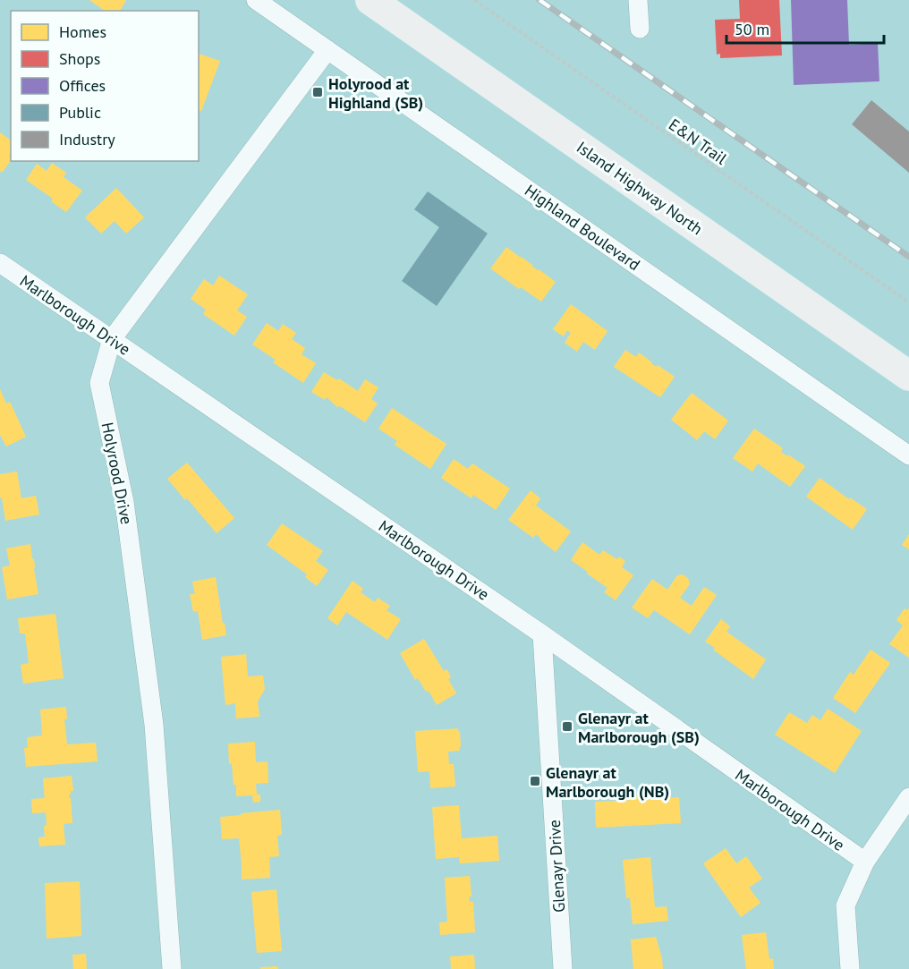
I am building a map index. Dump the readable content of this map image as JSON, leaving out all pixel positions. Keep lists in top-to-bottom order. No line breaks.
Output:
{"streets":{"main road":["Island Highway North"],"street":["Highland Boulevard","Marlborough Drive","Holyrood Drive","Glenayr Drive"],"path":["E&N Trail"]},"crossings":[["Highland Boulevard","Holyrood Drive"],["Marlborough Drive","Holyrood Drive"],["Marlborough Drive","Glenayr Drive"]],"places":{"transit":["Holyrood at Highland (SB)","Glenayr at Marlborough (SB)","Glenayr at Marlborough (NB)"]},"legend":["Homes","Shops","Offices","Public","Industry"],"scale_bar":"50 m"}
